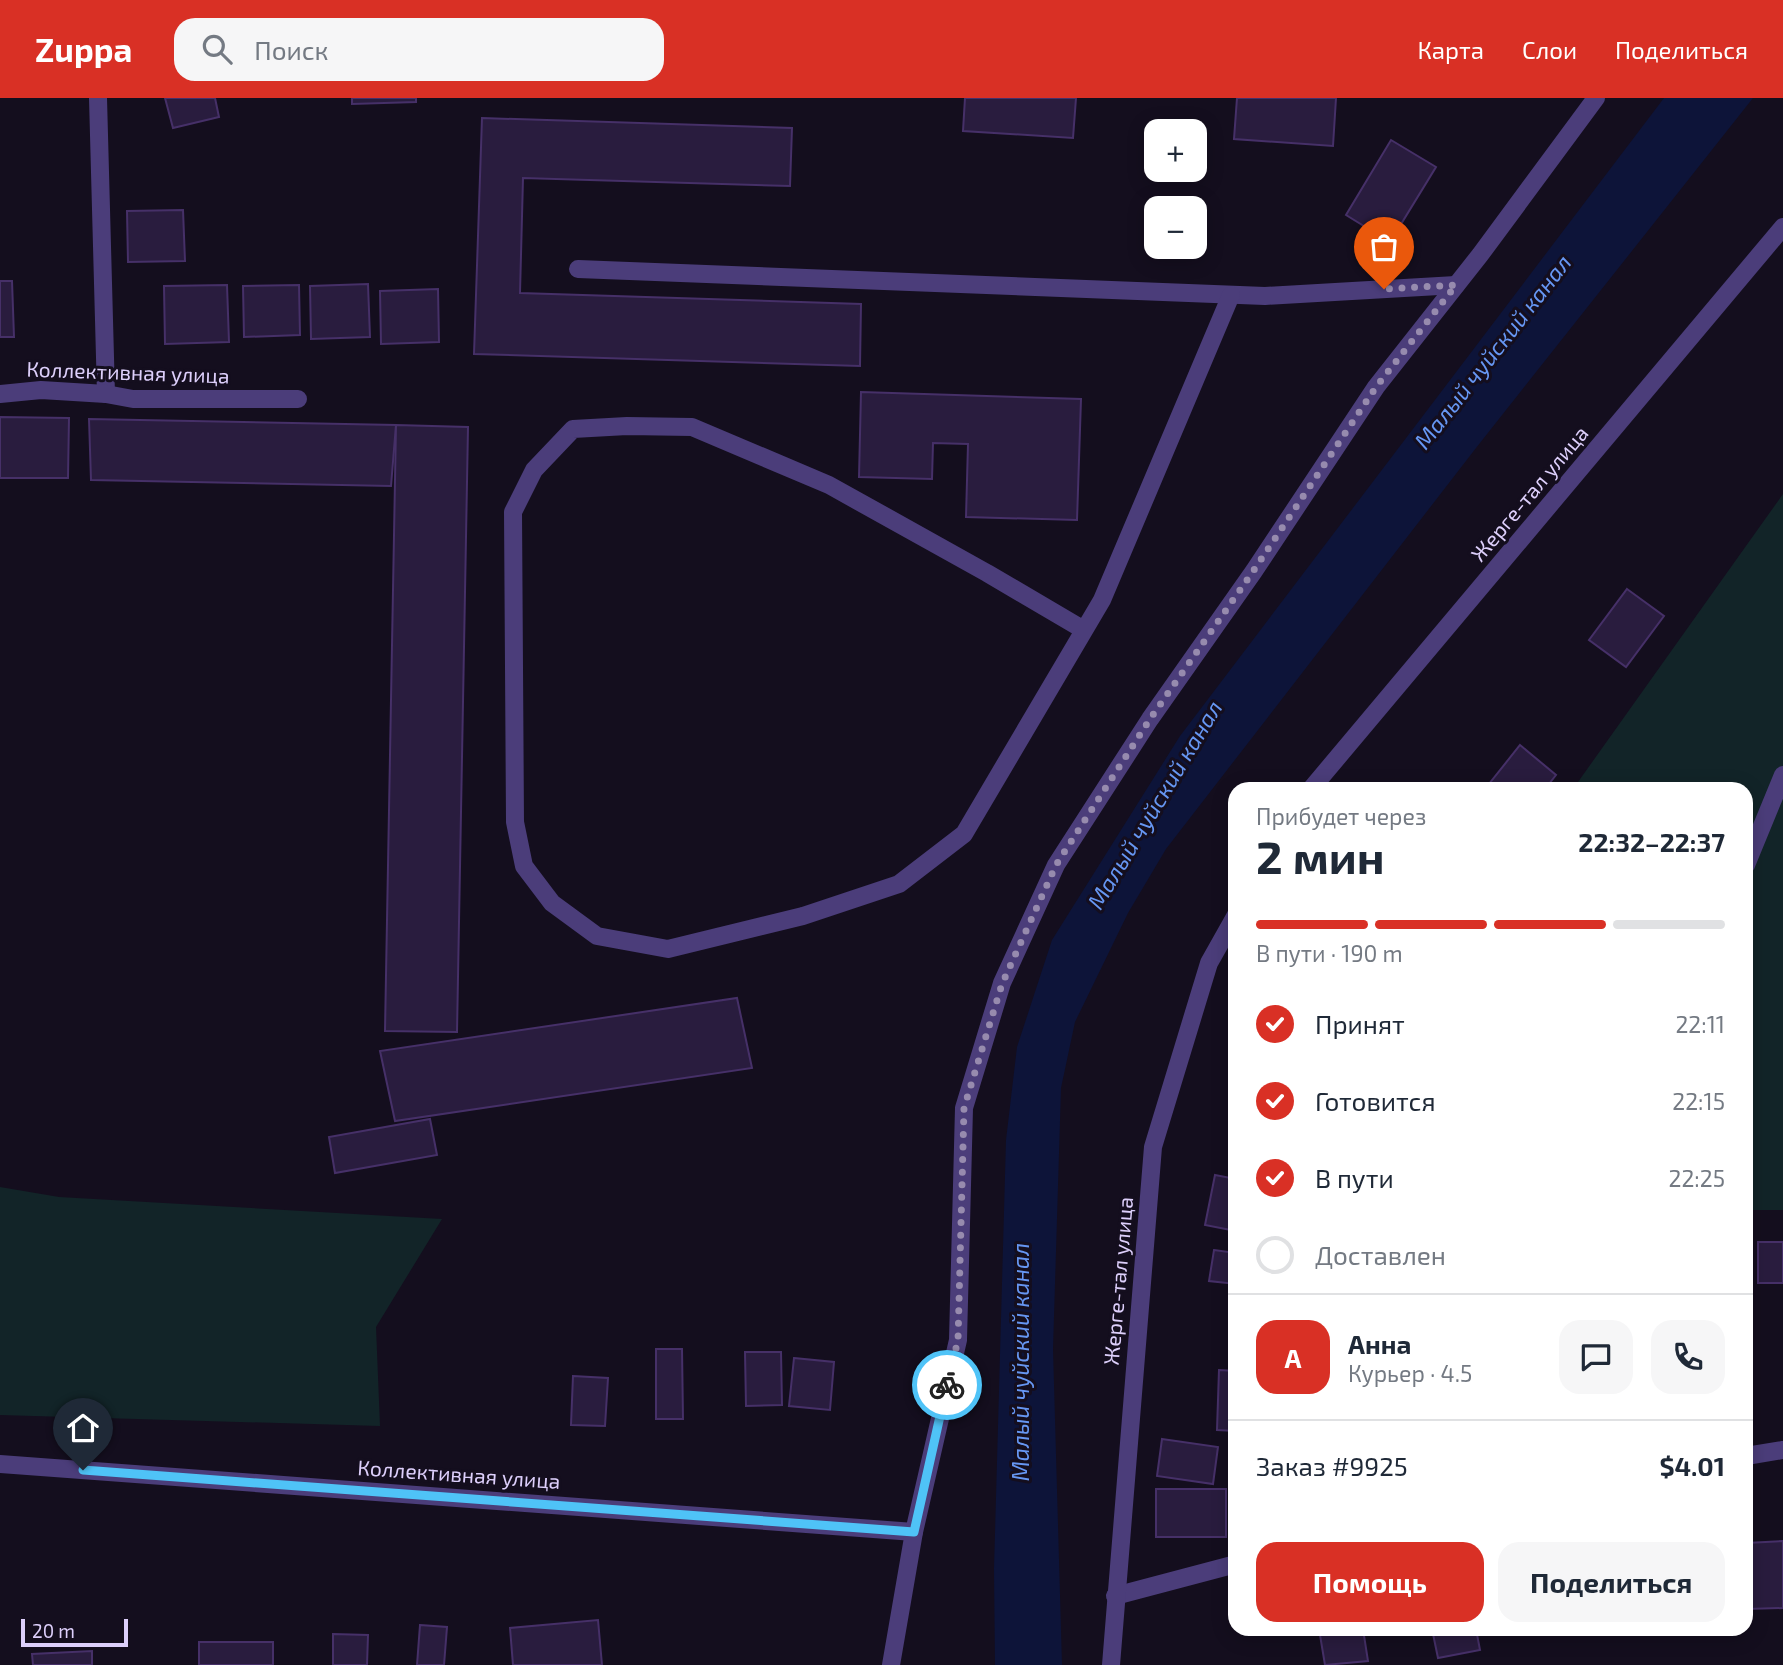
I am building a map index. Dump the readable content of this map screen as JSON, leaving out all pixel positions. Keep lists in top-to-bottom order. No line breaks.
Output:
{"streets":{"street":["Коллективная улица","Жерге-тал улица"]},"water":["Малый чуйский канал"],"scale_bar":"20 m","page":{"header":"Zuppa","search":"Поиск","nav":["Карта","Слои","Поделиться"],"map_buttons":["+","−"],"heading":["2 мин","Прибудет через","22:32–22:37"],"panel":["Анна","Курьер · 4.5","Заказ #9925","$4.01"],"bar":"В пути · 190 m","list":[["Принят","22:11"],["Готовится","22:15"],["В пути","22:25"],"Доставлен"],"round":"А","buttons":["Помощь","Поделиться"],"scale":"20 m"}}
